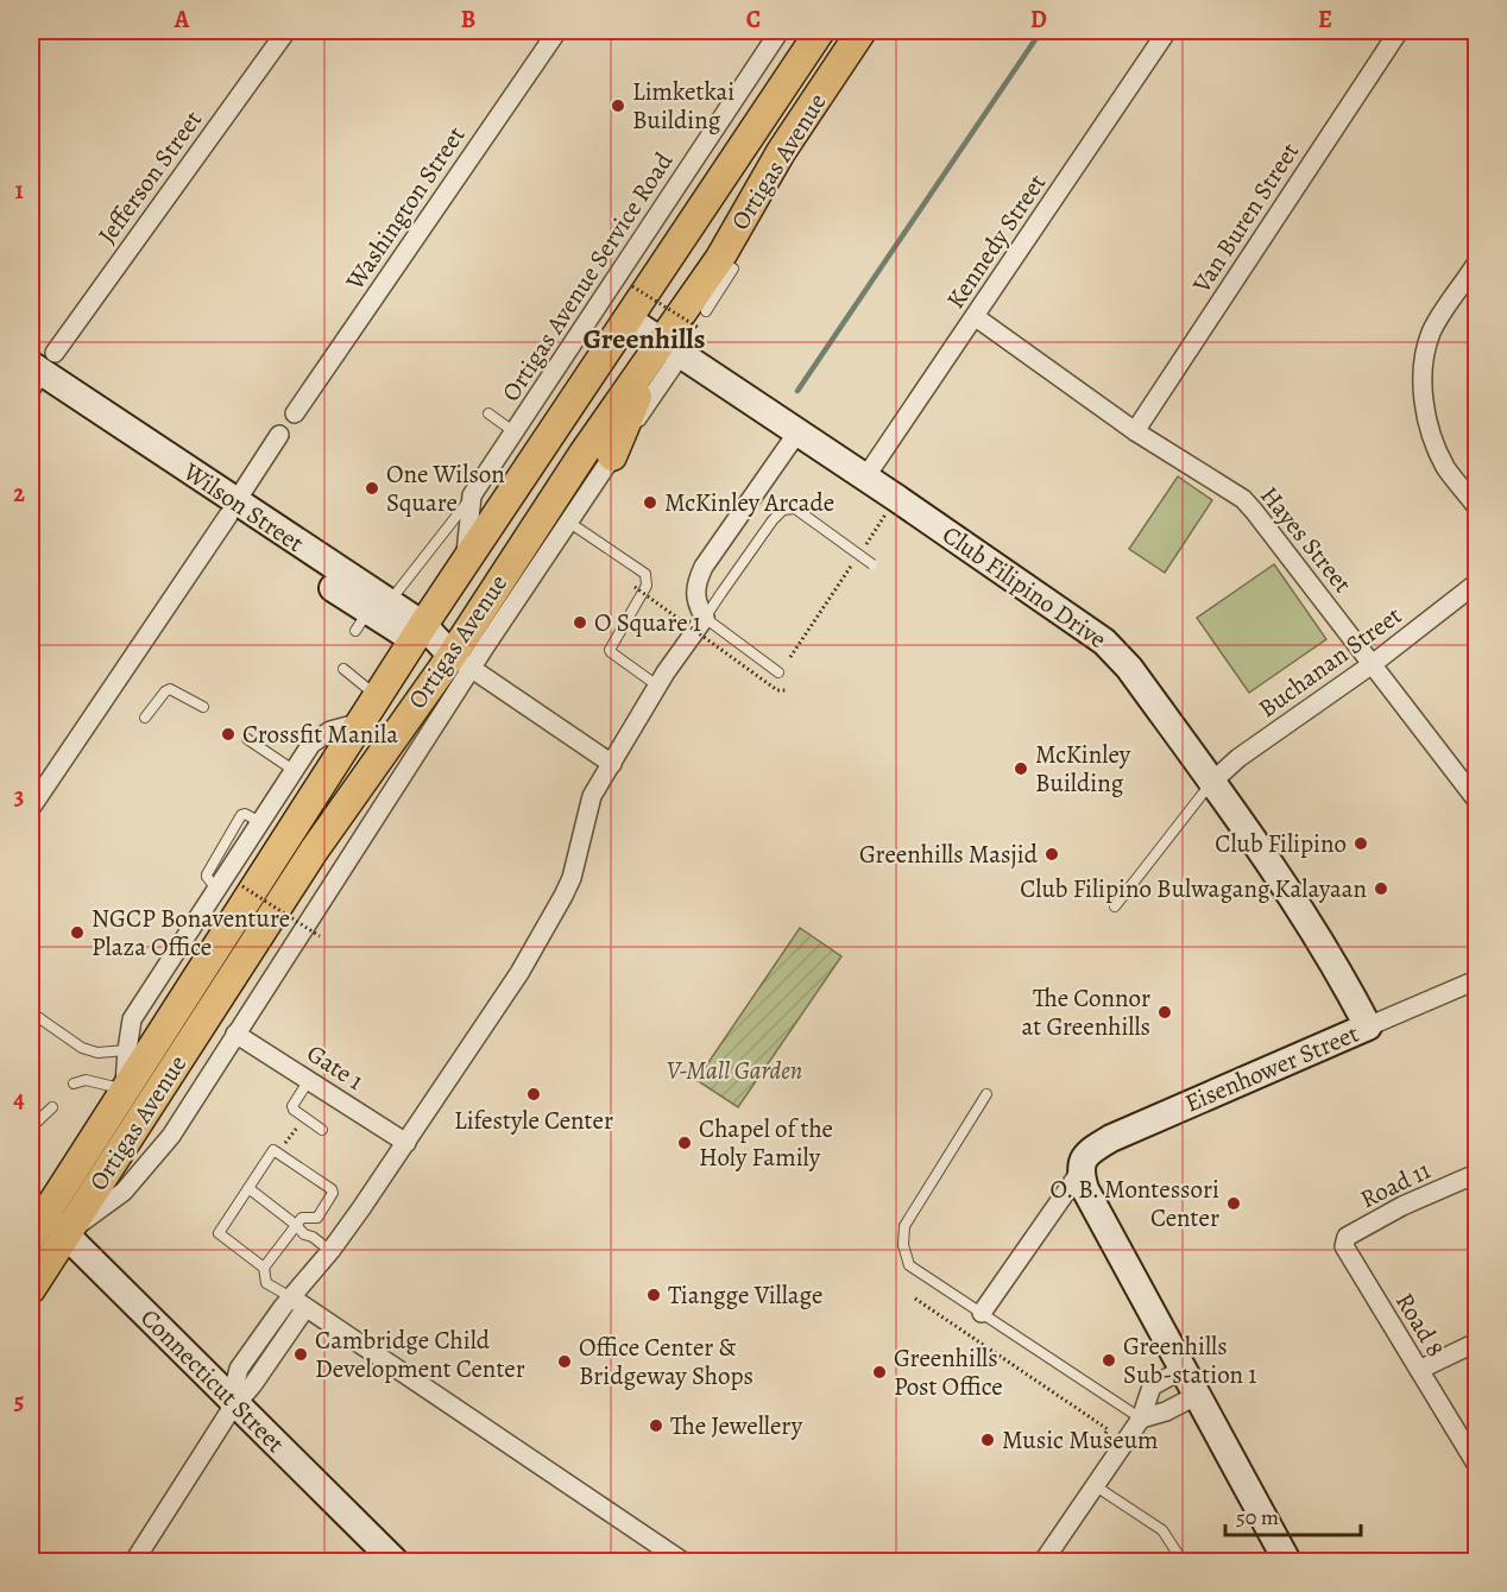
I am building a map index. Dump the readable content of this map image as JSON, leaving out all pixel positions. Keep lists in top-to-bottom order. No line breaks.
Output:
{"streets":{"main road":["Ortigas Avenue"],"street":["Jefferson Street","Washington Street","Van Buren Street","Kennedy Street","Ortigas Avenue Service Road","Wilson Street","Hayes Street","Club Filipino Drive","Buchanan Street","Gate 1","Eisenhower Street","Road 11","Road 8","Connecticut Street"]},"crossings":[["Ortigas Avenue","Ortigas Avenue Service Road"],["Ortigas Avenue","Wilson Street"],["Ortigas Avenue","Club Filipino Drive"],["Ortigas Avenue","Connecticut Street"],["Van Buren Street","Hayes Street"],["Kennedy Street","Hayes Street"],["Kennedy Street","Club Filipino Drive"],["Hayes Street","Buchanan Street"],["Club Filipino Drive","Buchanan Street"],["Club Filipino Drive","Eisenhower Street"],["Road 11","Road 8"]],"districts":["Greenhills"],"parks":["V-Mall Garden"],"places":["Limketkai Building","One Wilson Square","McKinley Arcade","O Square 1","Crossfit Manila","McKinley Building","Club Filipino","Greenhills Masjid","Club Filipino Bulwagang Kalayaan","NGCP Bonaventure Plaza Office","The Connor at Greenhills","Lifestyle Center","Chapel of the Holy Family","O. B. Montessori Center","Tiangge Village","Cambridge Child Development Center","Greenhills Sub-station 1","Office Center & Bridgeway Shops","Greenhills Post Office","The Jewellery","Music Museum"],"scale_bar":"50 m","grid":{"columns":["A","B","C","D","E"],"rows":["1","2","3","4","5"]}}
